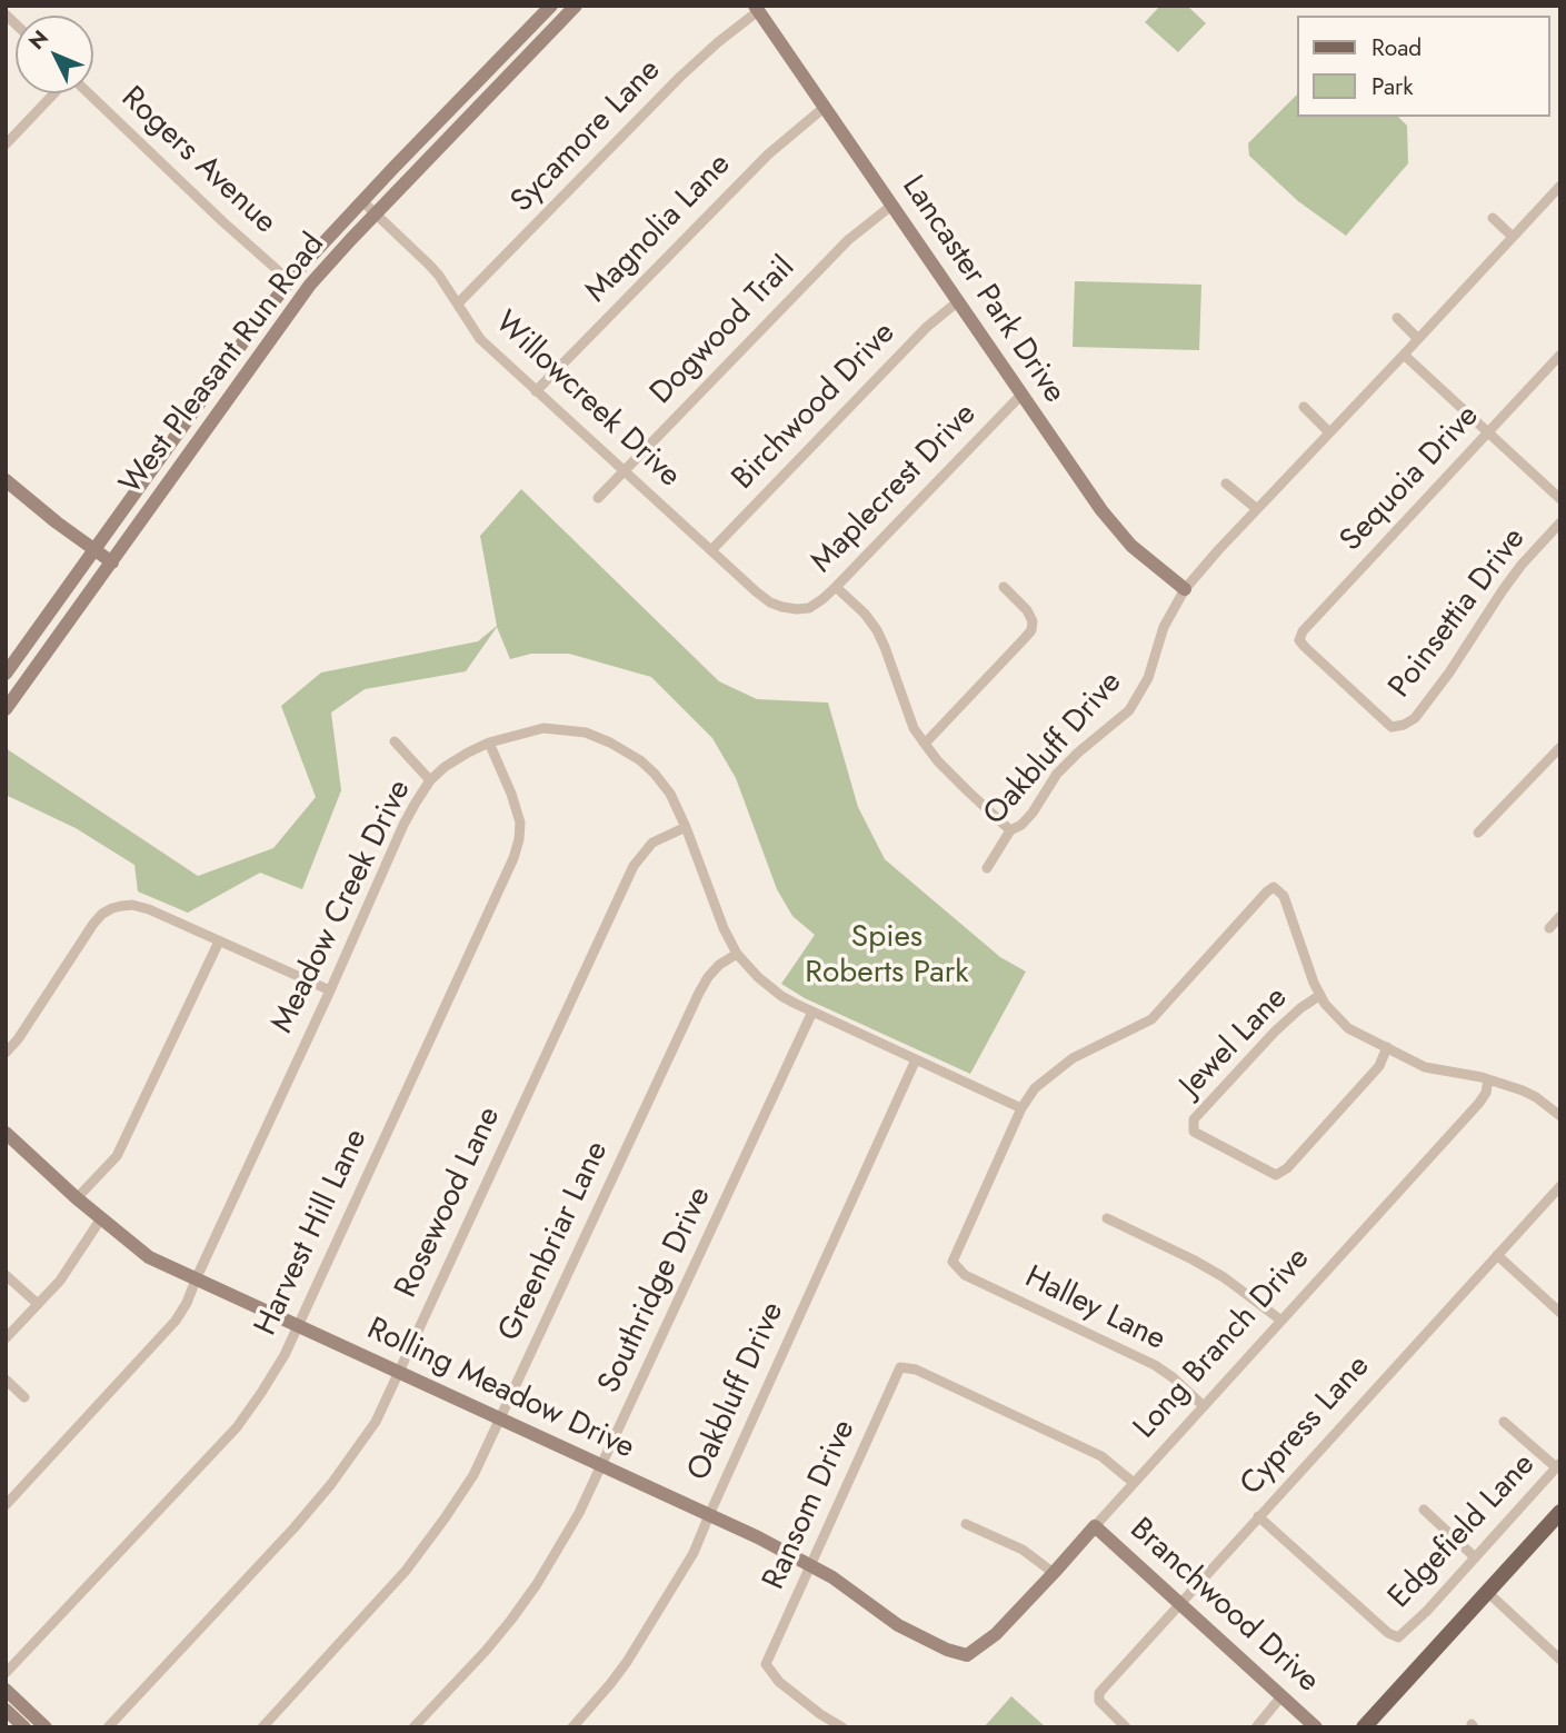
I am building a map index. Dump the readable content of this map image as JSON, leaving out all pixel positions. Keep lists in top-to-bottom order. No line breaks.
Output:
{"streets":{"street":["Sycamore Lane","Rogers Avenue","Magnolia Lane","Lancaster Park Drive","Dogwood Trail","West Pleasant Run Road","Willowcreek Drive","Birchwood Drive","Sequoia Drive","Maplecrest Drive","Poinsettia Drive","Oakbluff Drive","Meadow Creek Drive","Jewel Lane","Rosewood Lane","Harvest Hill Lane","Greenbriar Lane","Southridge Drive","Halley Lane","Long Branch Drive","Rolling Meadow Drive","Cypress Lane","Ransom Drive","Edgefield Lane","Branchwood Drive"]},"crossings":[["Sycamore Lane","Lancaster Park Drive"],["Sycamore Lane","Willowcreek Drive"],["Rogers Avenue","West Pleasant Run Road"],["Magnolia Lane","Lancaster Park Drive"],["Magnolia Lane","Willowcreek Drive"],["Lancaster Park Drive","Dogwood Trail"],["Lancaster Park Drive","Birchwood Drive"],["Lancaster Park Drive","Maplecrest Drive"],["Lancaster Park Drive","Oakbluff Drive"],["Dogwood Trail","Willowcreek Drive"],["West Pleasant Run Road","Willowcreek Drive"],["Willowcreek Drive","Birchwood Drive"],["Willowcreek Drive","Maplecrest Drive"],["Sequoia Drive","Poinsettia Drive"],["Oakbluff Drive","Meadow Creek Drive"],["Oakbluff Drive","Rolling Meadow Drive"],["Meadow Creek Drive","Rosewood Lane"],["Meadow Creek Drive","Harvest Hill Lane"],["Meadow Creek Drive","Greenbriar Lane"],["Meadow Creek Drive","Southridge Drive"],["Meadow Creek Drive","Halley Lane"],["Meadow Creek Drive","Rolling Meadow Drive"],["Rosewood Lane","Rolling Meadow Drive"],["Harvest Hill Lane","Rolling Meadow Drive"],["Greenbriar Lane","Rolling Meadow Drive"],["Southridge Drive","Rolling Meadow Drive"],["Halley Lane","Long Branch Drive"],["Long Branch Drive","Rolling Meadow Drive"],["Long Branch Drive","Ransom Drive"],["Long Branch Drive","Branchwood Drive"],["Rolling Meadow Drive","Ransom Drive"],["Cypress Lane","Edgefield Lane"],["Cypress Lane","Branchwood Drive"]],"parks":["Spies Roberts Park"],"legend":["Road","Park"],"north":"top left"}
